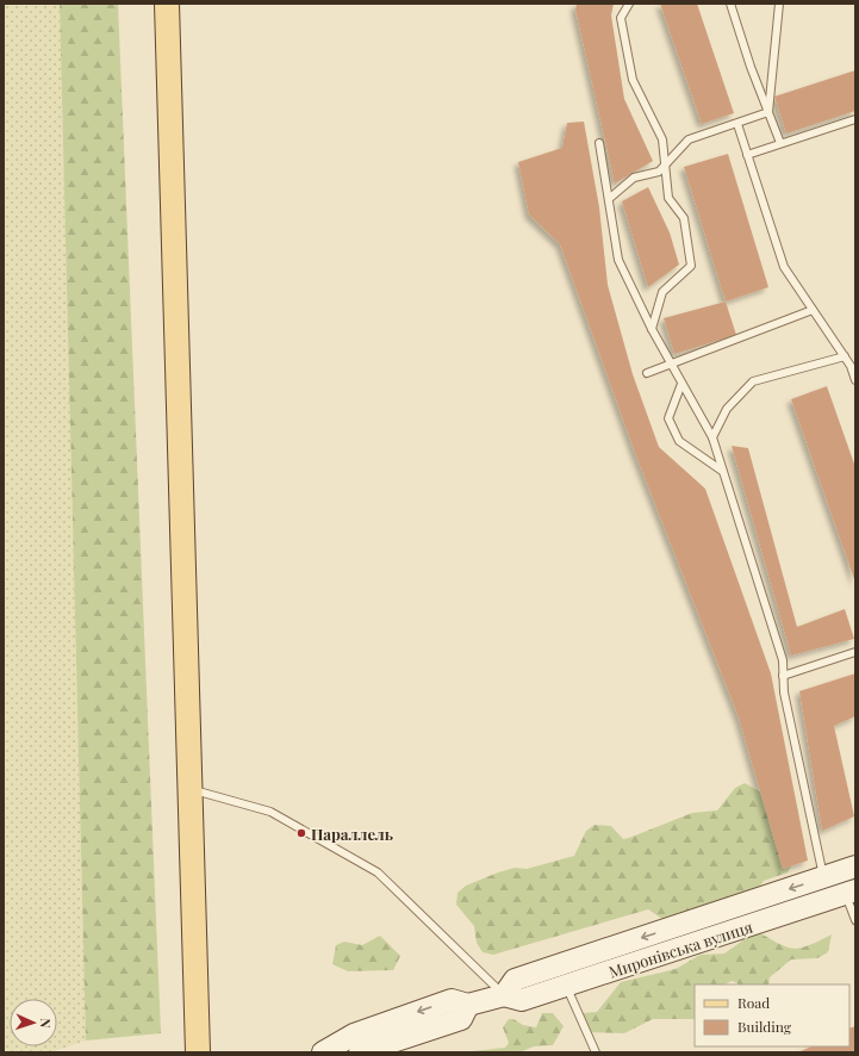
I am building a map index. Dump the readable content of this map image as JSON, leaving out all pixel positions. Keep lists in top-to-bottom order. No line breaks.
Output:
{"streets":{"street":["Миронівська вулиця"]},"places":["Параллель"],"legend":["Road","Building"],"north":"right"}
